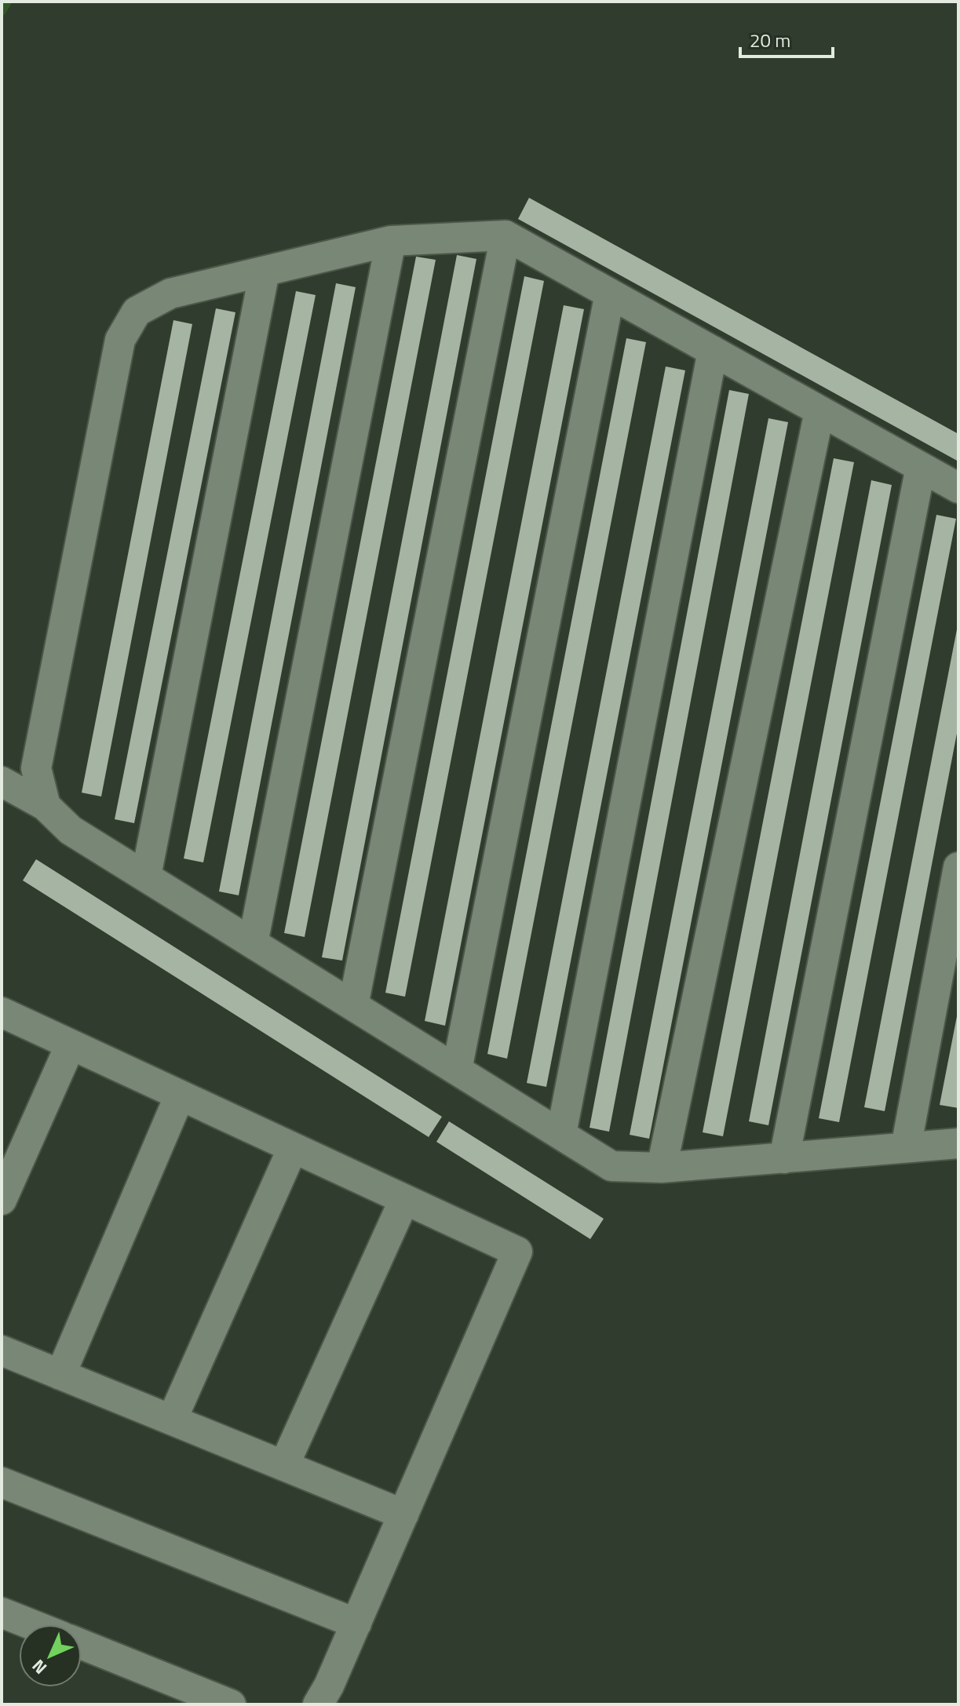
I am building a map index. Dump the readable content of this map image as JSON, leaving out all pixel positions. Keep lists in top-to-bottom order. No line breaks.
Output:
{"scale_bar":"20 m","north":"bottom left"}
